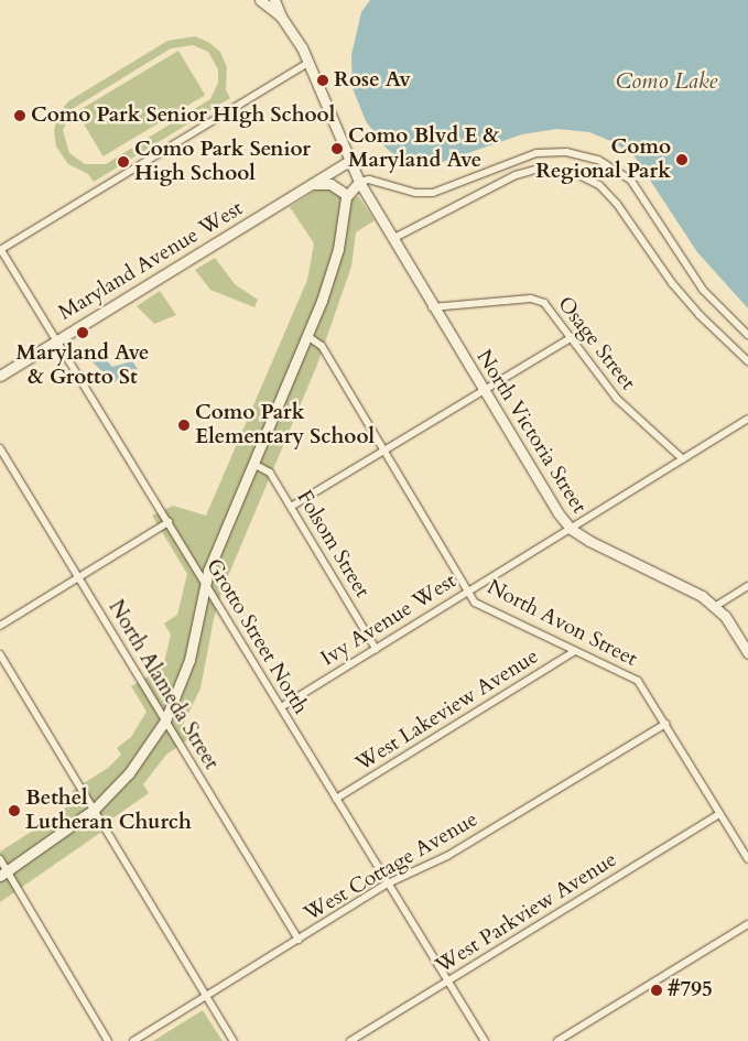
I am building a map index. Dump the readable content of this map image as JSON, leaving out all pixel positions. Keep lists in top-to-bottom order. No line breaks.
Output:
{"streets":{"street":["Maryland Avenue West","Osage Street","North Victoria Street","Folsom Street","Ivy Avenue West","North Avon Street","Grotto Street North","North Alameda Street","West Lakeview Avenue","West Cottage Avenue","West Parkview Avenue"]},"crossings":[["Maryland Avenue West","North Victoria Street"],["Maryland Avenue West","Grotto Street North"],["Osage Street","North Victoria Street"],["Osage Street","Ivy Avenue West"],["North Victoria Street","Ivy Avenue West"],["Folsom Street","Ivy Avenue West"],["Ivy Avenue West","North Avon Street"],["Ivy Avenue West","Grotto Street North"],["North Avon Street","West Lakeview Avenue"],["North Avon Street","West Cottage Avenue"],["North Avon Street","West Parkview Avenue"],["Grotto Street North","West Lakeview Avenue"],["Grotto Street North","West Cottage Avenue"],["Grotto Street North","West Parkview Avenue"],["North Alameda Street","West Cottage Avenue"]],"water":["Como Lake"],"places":["Rose Av","Como Park Senior HIgh School","Como Blvd E & Maryland Ave","Como Regional Park","Como Park Senior High School","Maryland Ave & Grotto St","Como Park Elementary School","Bethel Lutheran Church","#795"]}
